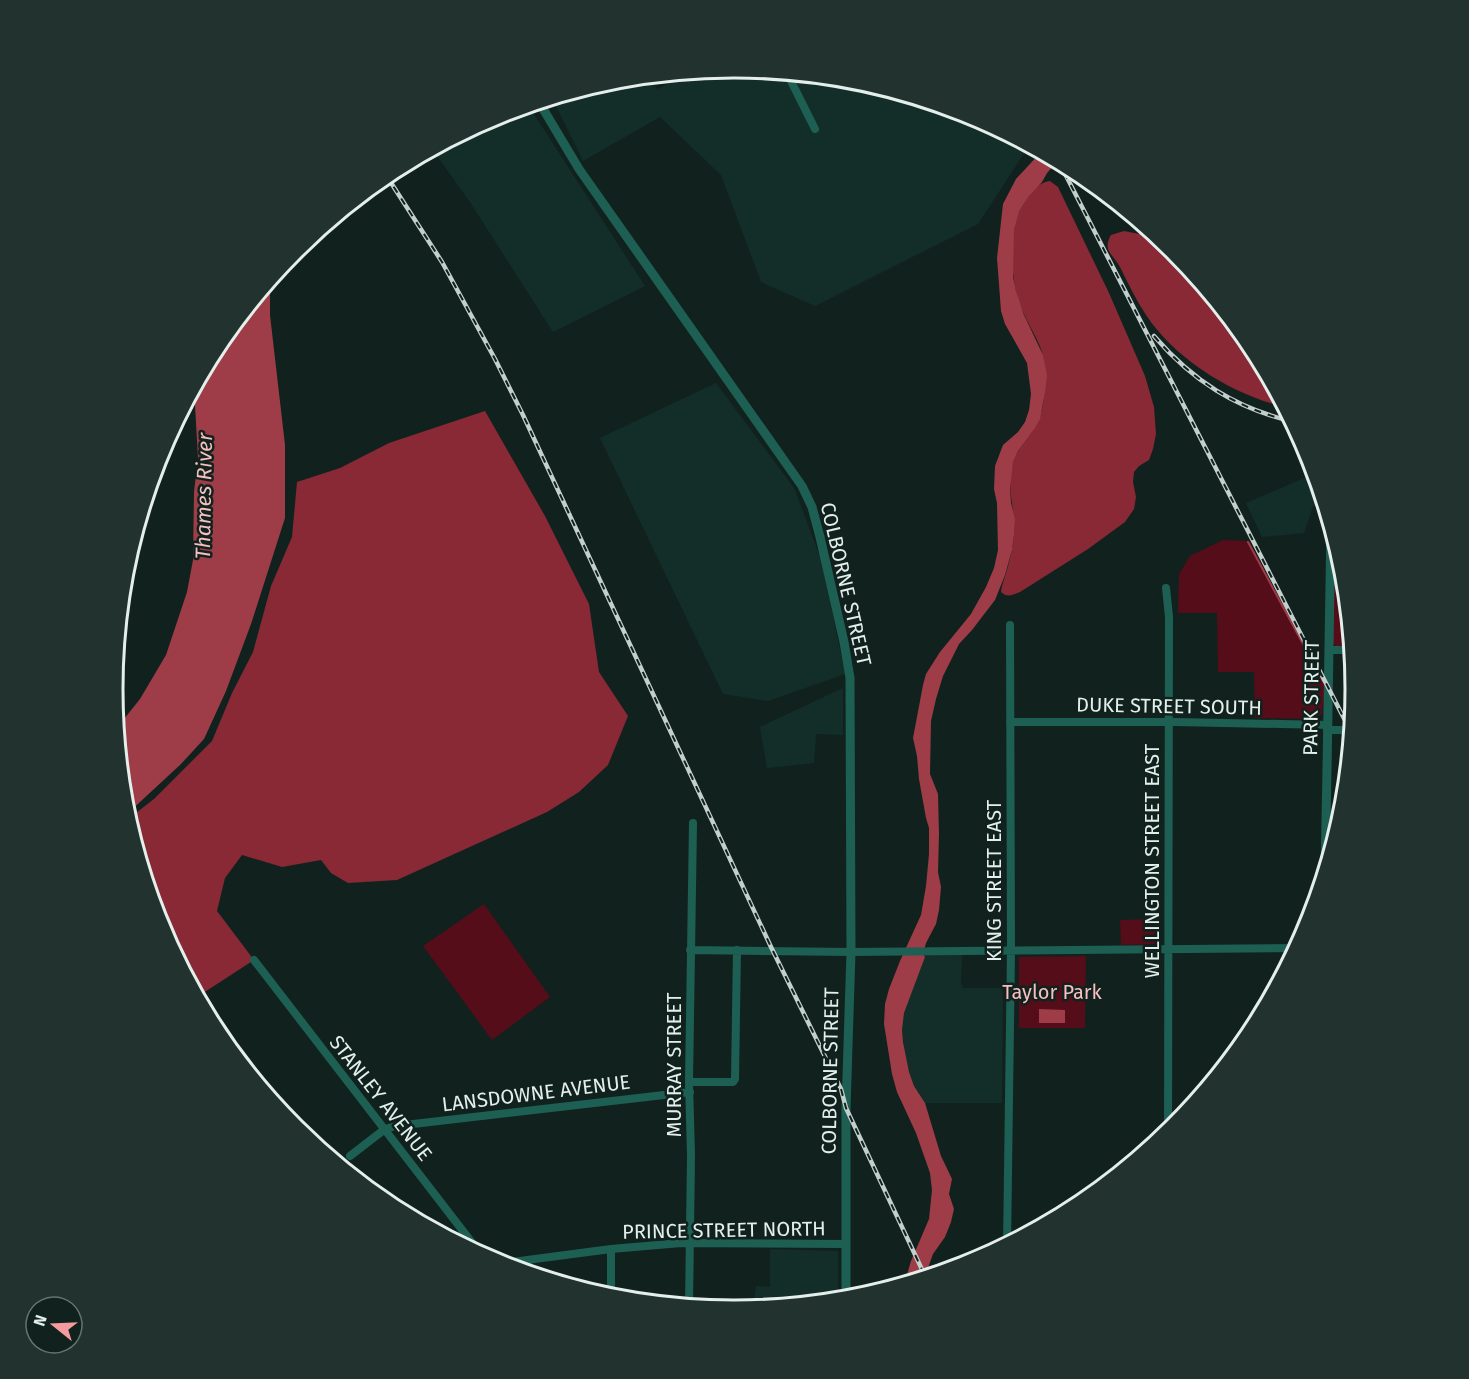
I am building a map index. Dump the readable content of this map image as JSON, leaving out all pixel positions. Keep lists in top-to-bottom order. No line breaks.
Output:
{"streets":{"street":["COLBORNE STREET","PARK STREET","DUKE STREET SOUTH","WELLINGTON STREET EAST","KING STREET EAST","MURRAY STREET","LANSDOWNE AVENUE","STANLEY AVENUE","PRINCE STREET NORTH"]},"crossings":[["COLBORNE STREET","PRINCE STREET NORTH"],["PARK STREET","DUKE STREET SOUTH"],["DUKE STREET SOUTH","WELLINGTON STREET EAST"],["DUKE STREET SOUTH","KING STREET EAST"],["MURRAY STREET","LANSDOWNE AVENUE"],["MURRAY STREET","PRINCE STREET NORTH"],["LANSDOWNE AVENUE","STANLEY AVENUE"]],"water":["Thames River"],"parks":["Taylor Park"],"north":"left"}
